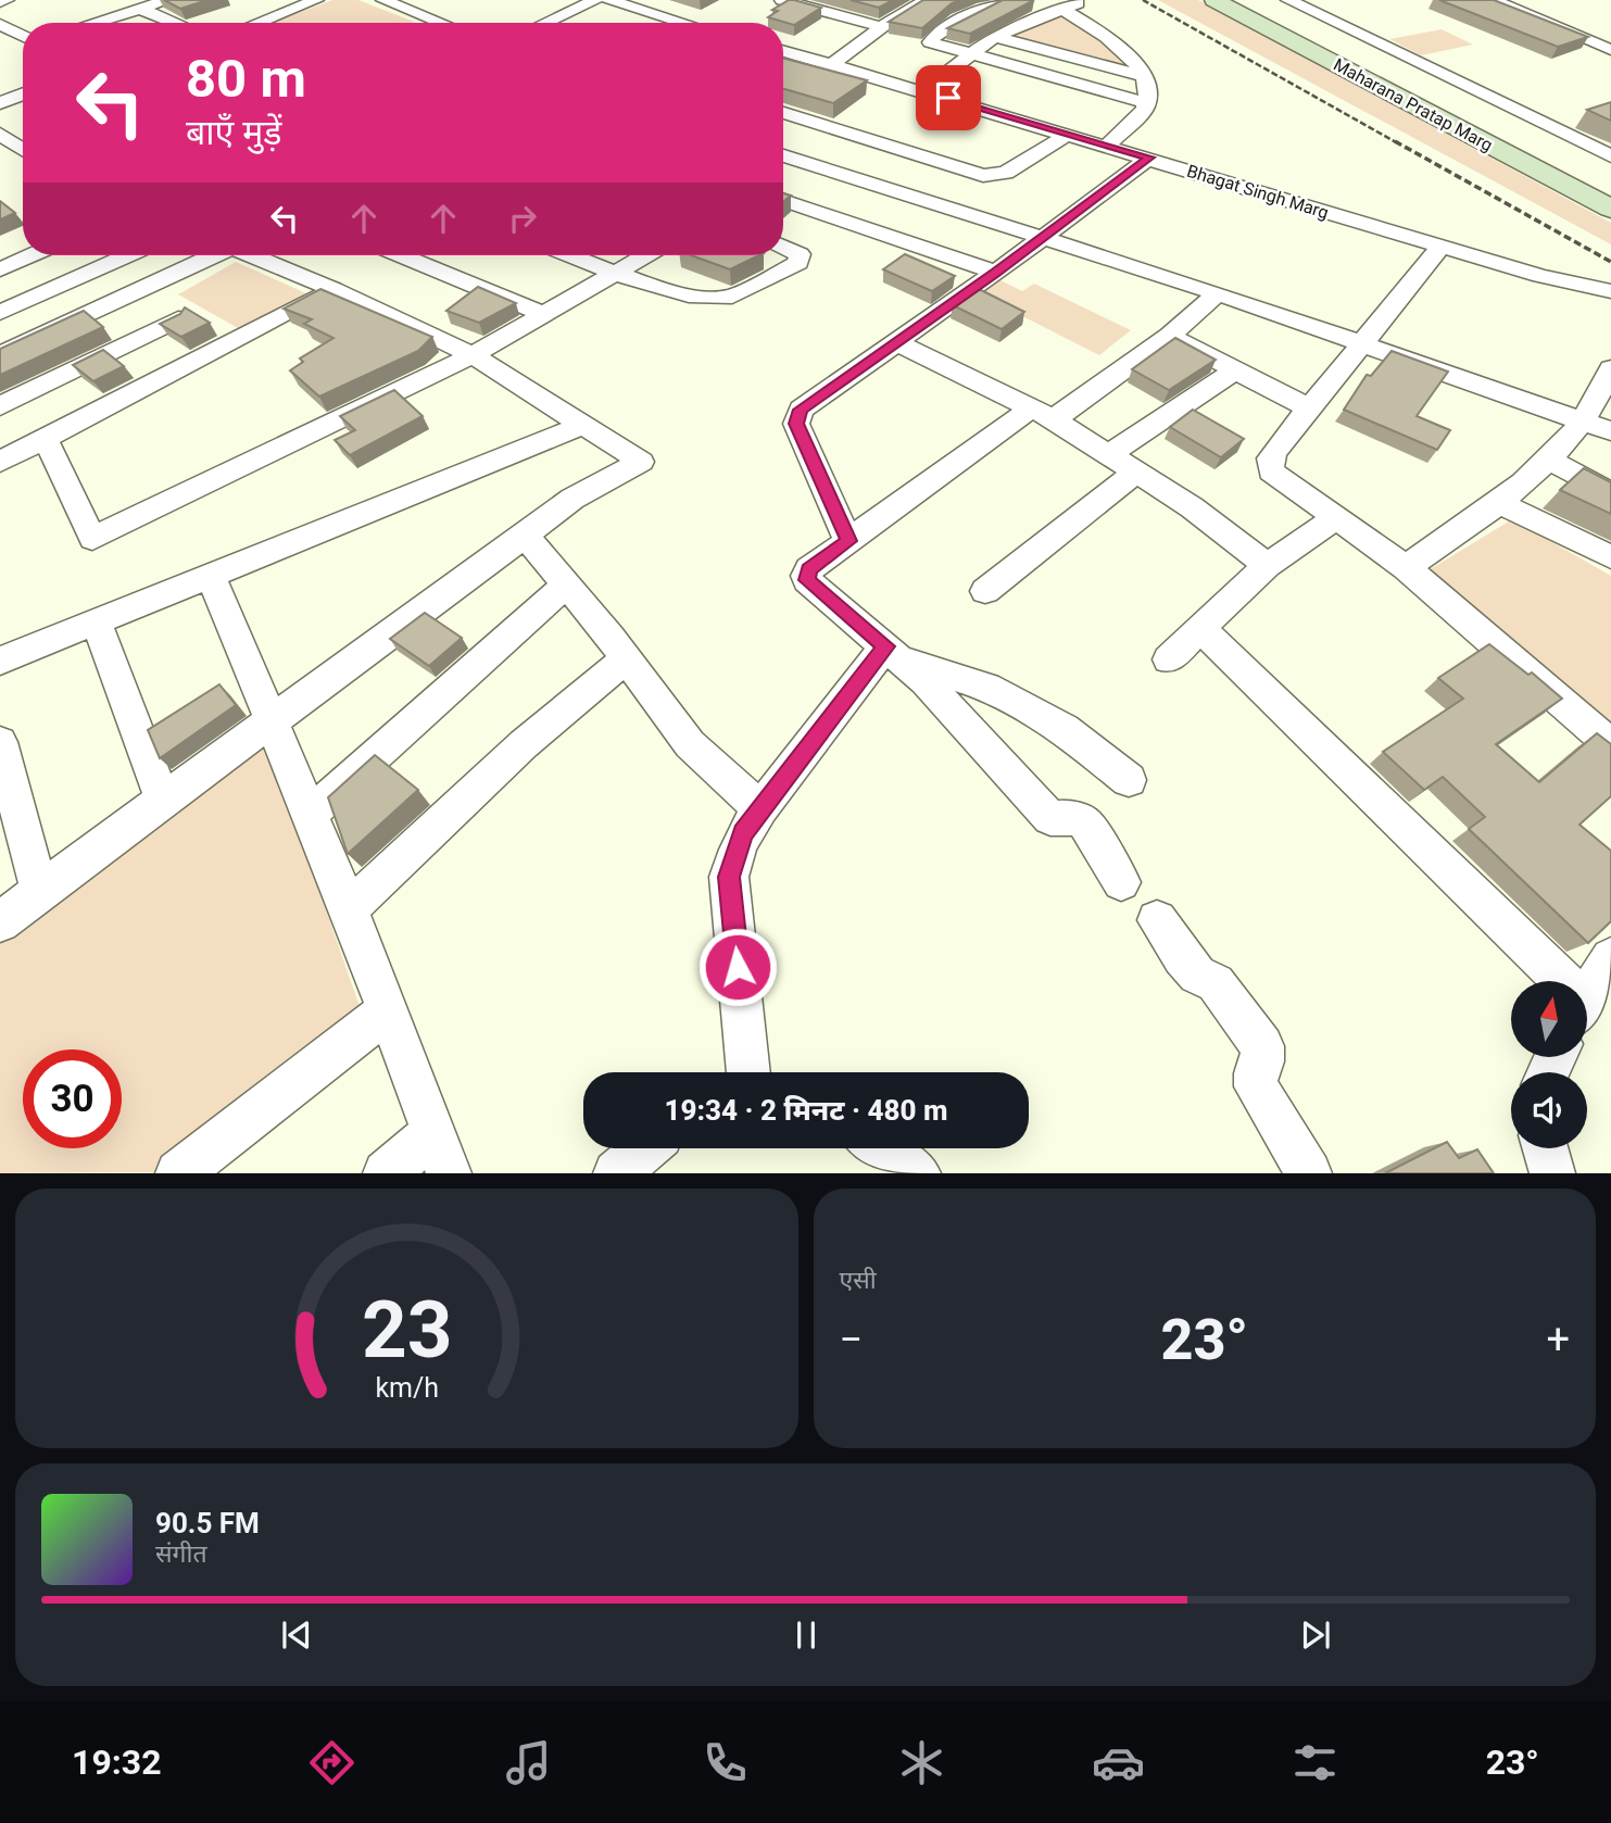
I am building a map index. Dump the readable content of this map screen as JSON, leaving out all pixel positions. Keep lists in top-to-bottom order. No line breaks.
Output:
{"streets":{"main road":["Maharana Pratap Marg"],"street":["Bhagat Singh Marg"]},"north":"top","page":{"turn":["80 m","बाएँ मुड़ें"],"limit":"30","trip":"19:34 · 2 मिनट · 480 m","tile":"एसी","heat":["−","23°","+"],"song":["90.5 FM","संगीत"],"tabs":["19:32","23°"],"gauge":["23","km/h"]}}
